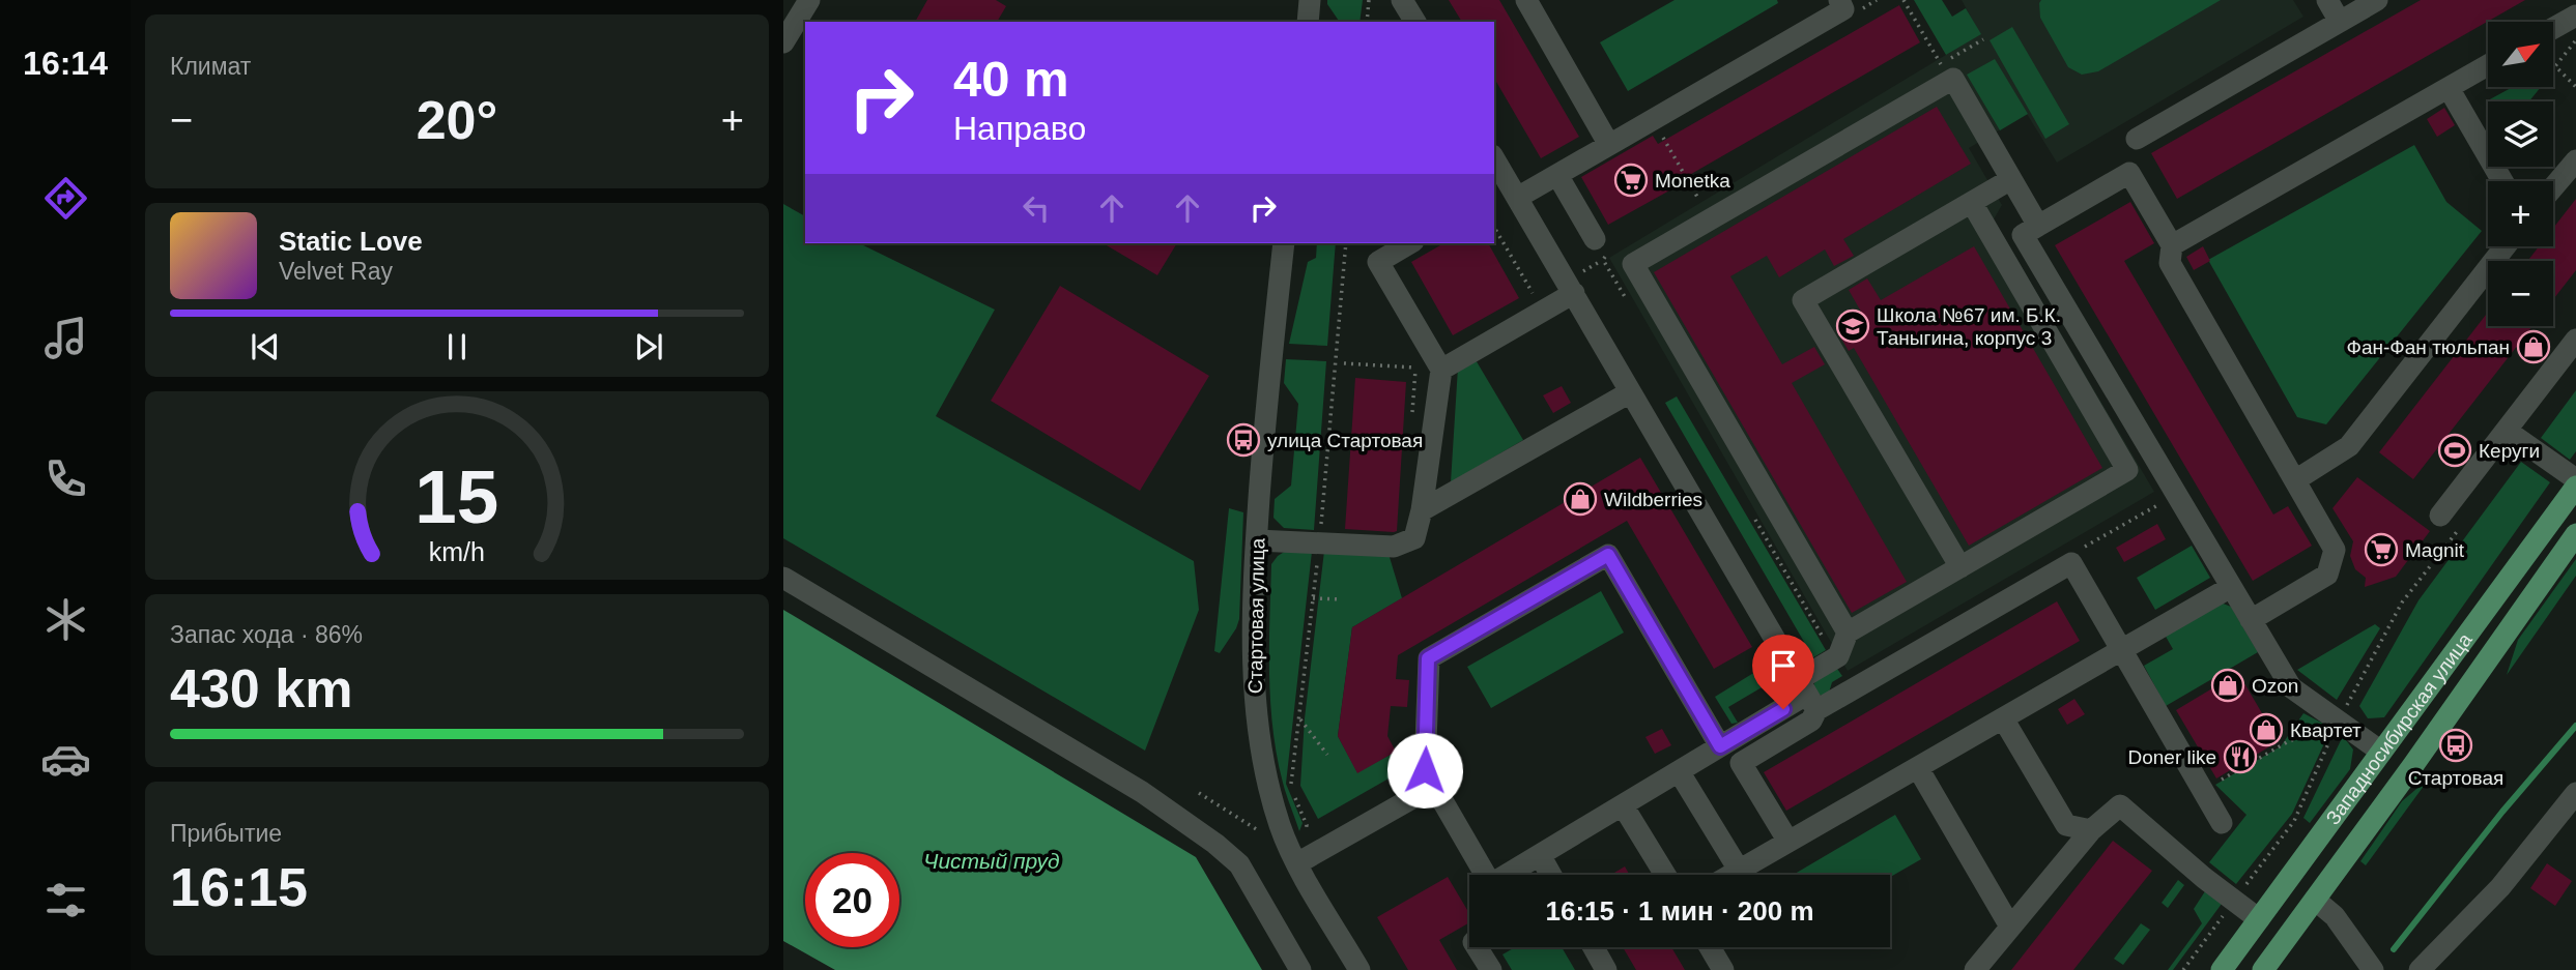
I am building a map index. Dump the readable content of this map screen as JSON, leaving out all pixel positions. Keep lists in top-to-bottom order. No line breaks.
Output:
{"streets":{"main road":["Западносибирская улица"],"street":["Стартовая улица"]},"water":["Чистый пруд"],"places":{"supermarket":["Monetka","Magnit"],"school or university":["Школа №67 им. Б.К. Таныгина, корпус 3"],"shop":["Фан-Фан тюльпан","Wildberries","Ozon","Квартет"],"bus stop":["улица Стартовая","Стартовая"],"sports":["Керуги"],"restaurant":["Doner like"]},"north":"top right","page":{"tabs":"16:14","tile":["Климат",["Запас хода · 86%","430 km"],["Прибытие","16:15"]],"map_buttons":["+","−"],"turn":["40 m","Направо"],"heat":["−","20°","+"],"song":["Static Love","Velvet Ray"],"limit":"20","trip":"16:15 · 1 мин · 200 m","gauge":["15","km/h"]}}
